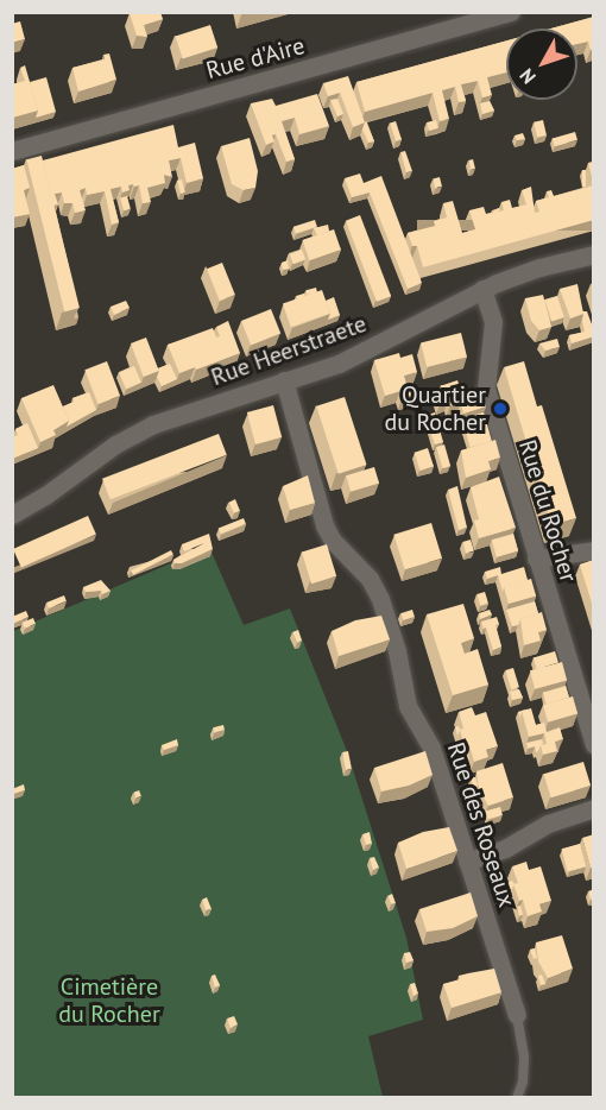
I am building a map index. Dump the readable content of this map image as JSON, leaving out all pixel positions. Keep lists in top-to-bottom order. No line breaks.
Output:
{"streets":{"street":["Rue d'Aire","Rue Heerstraete","Rue du Rocher","Rue des Roseaux"]},"crossings":[["Rue Heerstraete","Rue du Rocher"],["Rue Heerstraete","Rue des Roseaux"]],"parks":["Cimetière du Rocher"],"places":["Quartier du Rocher"],"north":"bottom left"}
